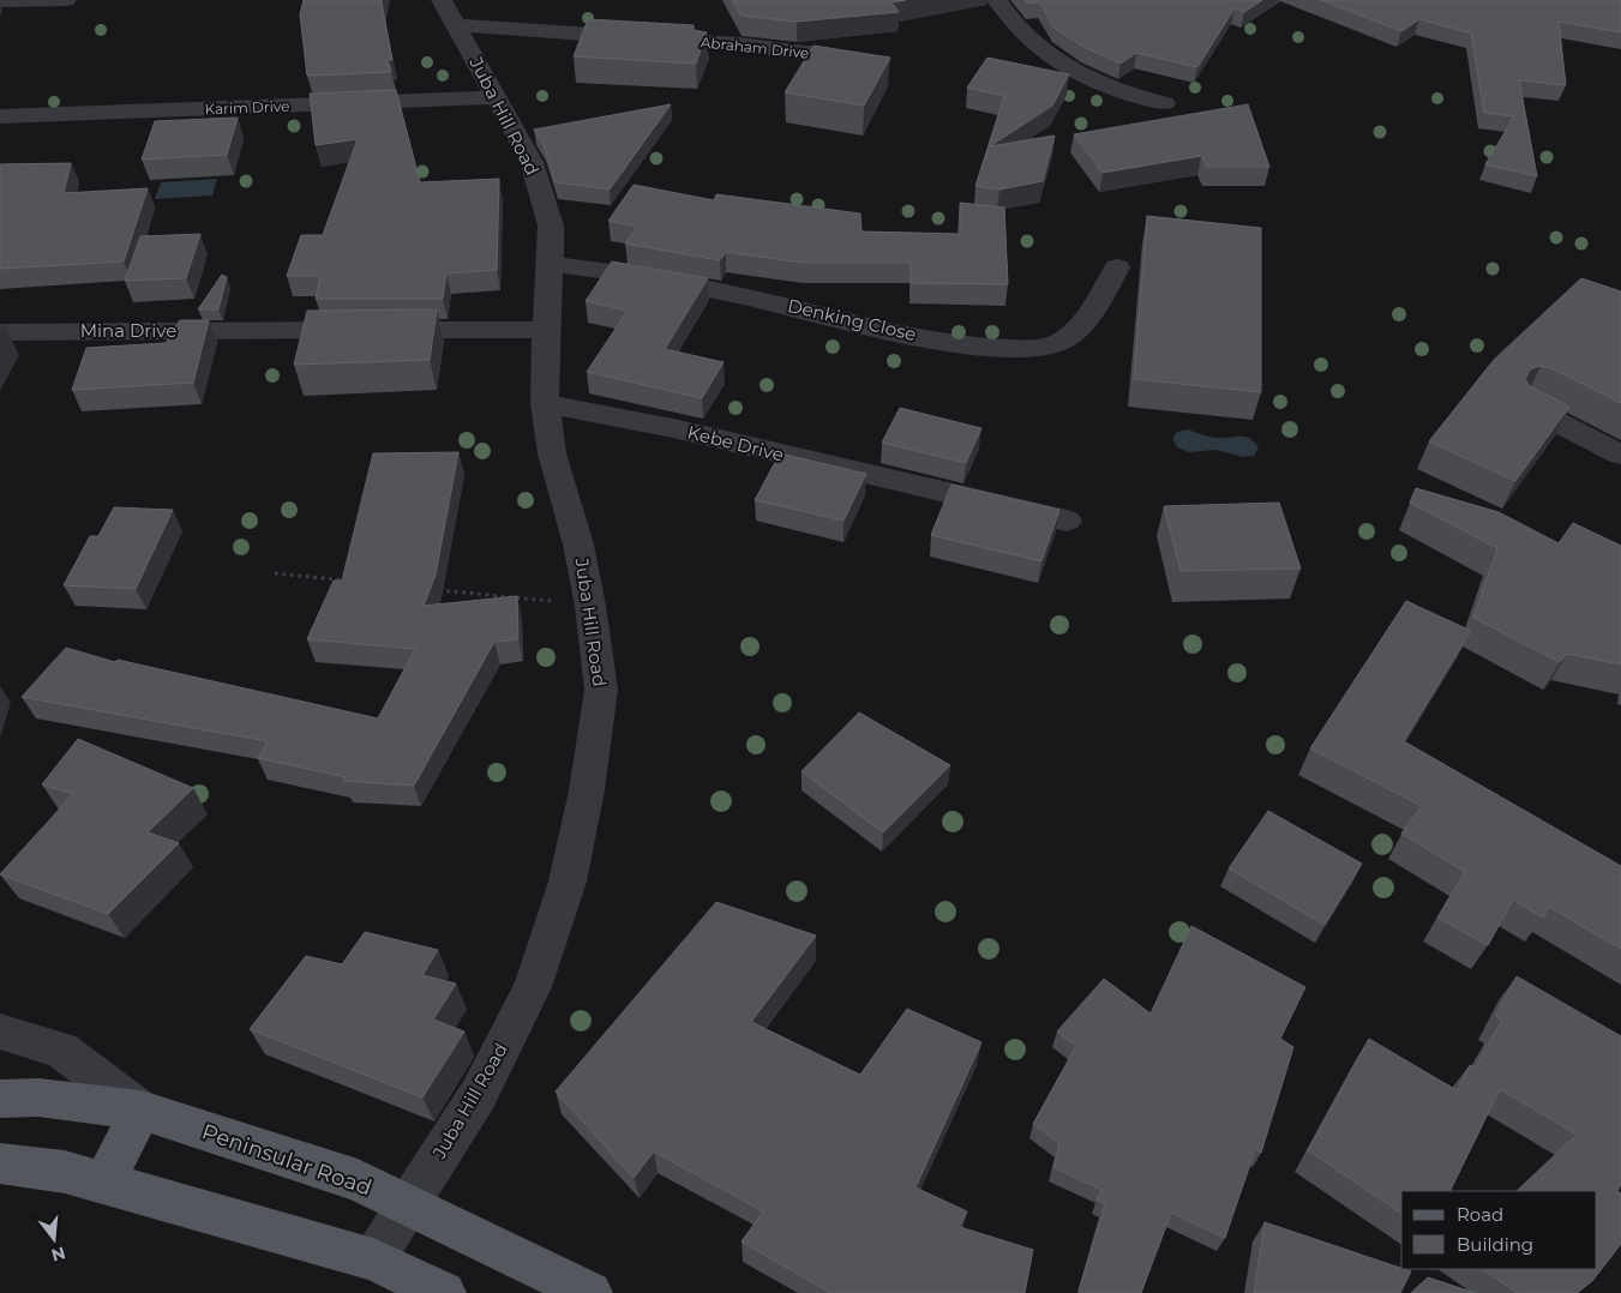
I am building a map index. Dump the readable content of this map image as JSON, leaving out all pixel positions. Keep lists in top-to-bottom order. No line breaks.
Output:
{"streets":{"main road":["Peninsular Road"],"street":["Abraham Drive","Karim Drive","Juba Hill Road","Denking Close","Mina Drive","Kebe Drive"]},"crossings":[["Abraham Drive","Juba Hill Road"],["Karim Drive","Juba Hill Road"],["Juba Hill Road","Denking Close"],["Juba Hill Road","Mina Drive"],["Juba Hill Road","Kebe Drive"],["Juba Hill Road","Peninsular Road"]],"legend":["Road","Building"],"north":"bottom"}
